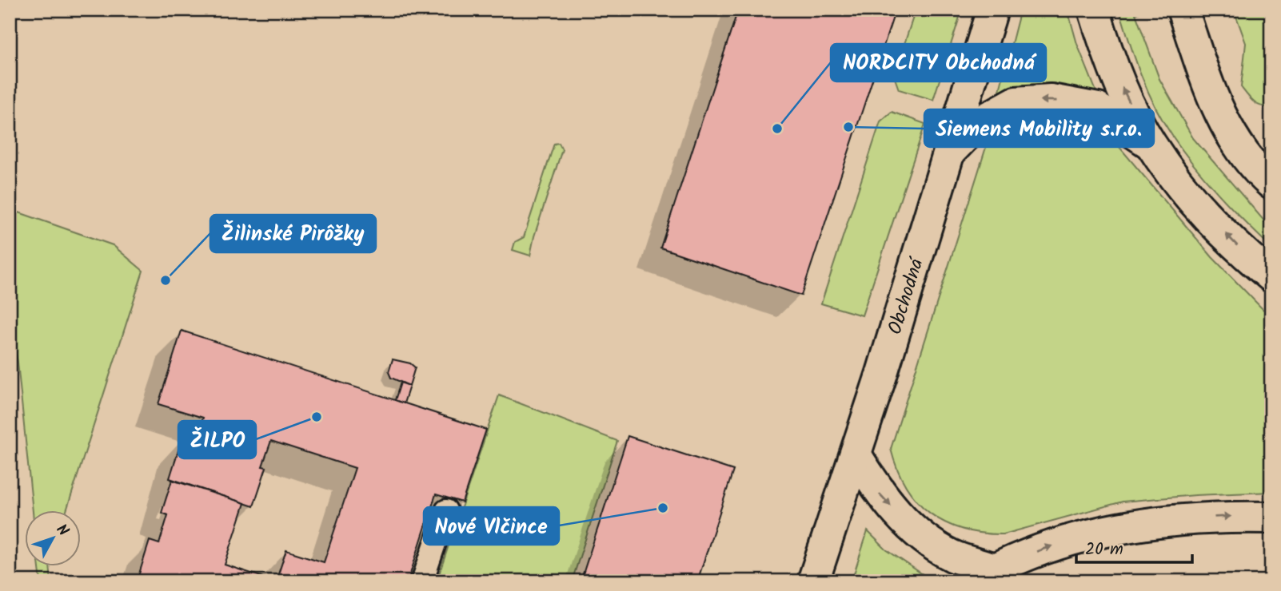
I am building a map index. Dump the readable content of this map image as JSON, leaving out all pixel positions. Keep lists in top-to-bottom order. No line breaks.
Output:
{"streets":{"street":["Obchodná"]},"places":["Siemens Mobility s.r.o.","NORDCITY Obchodná","Žilinské Pirôžky","ŽILPO","Nové Vlčince"],"scale_bar":"20 m","north":"top right"}
